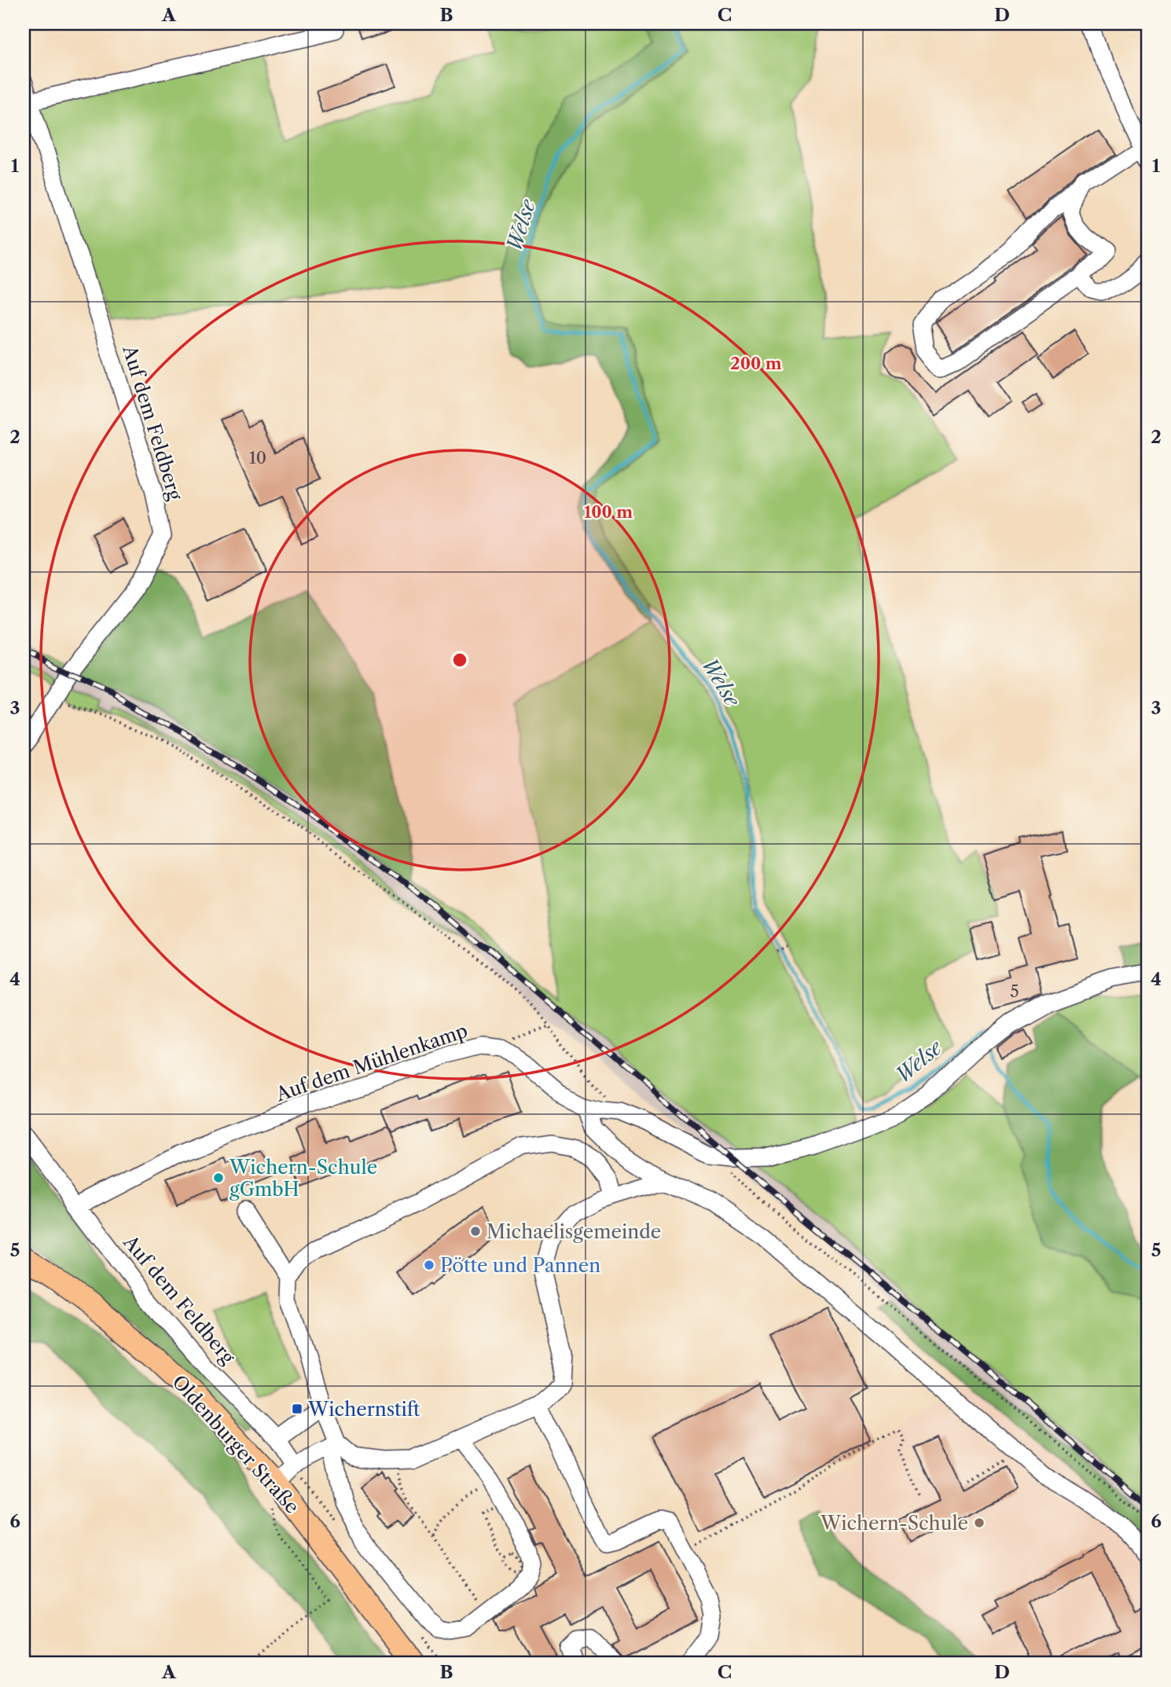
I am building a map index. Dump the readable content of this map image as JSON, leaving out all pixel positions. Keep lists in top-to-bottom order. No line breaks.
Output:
{"streets":{"main road":["Oldenburger Straße"],"street":["Auf dem Feldberg","Auf dem Mühlenkamp"]},"crossings":[["Auf dem Feldberg","Auf dem Mühlenkamp"]],"water":["Welse"],"places":{"other":["Wichern-Schule gGmbH","Michaelisgemeinde","Pötte und Pannen","Wichern-Schule"],"transit":["Wichernstift"]},"house_numbers":["10","5"],"grid":{"columns":["A","B","C","D"],"rows":["1","2","3","4","5","6"]},"rings":["200 m","100 m"]}
